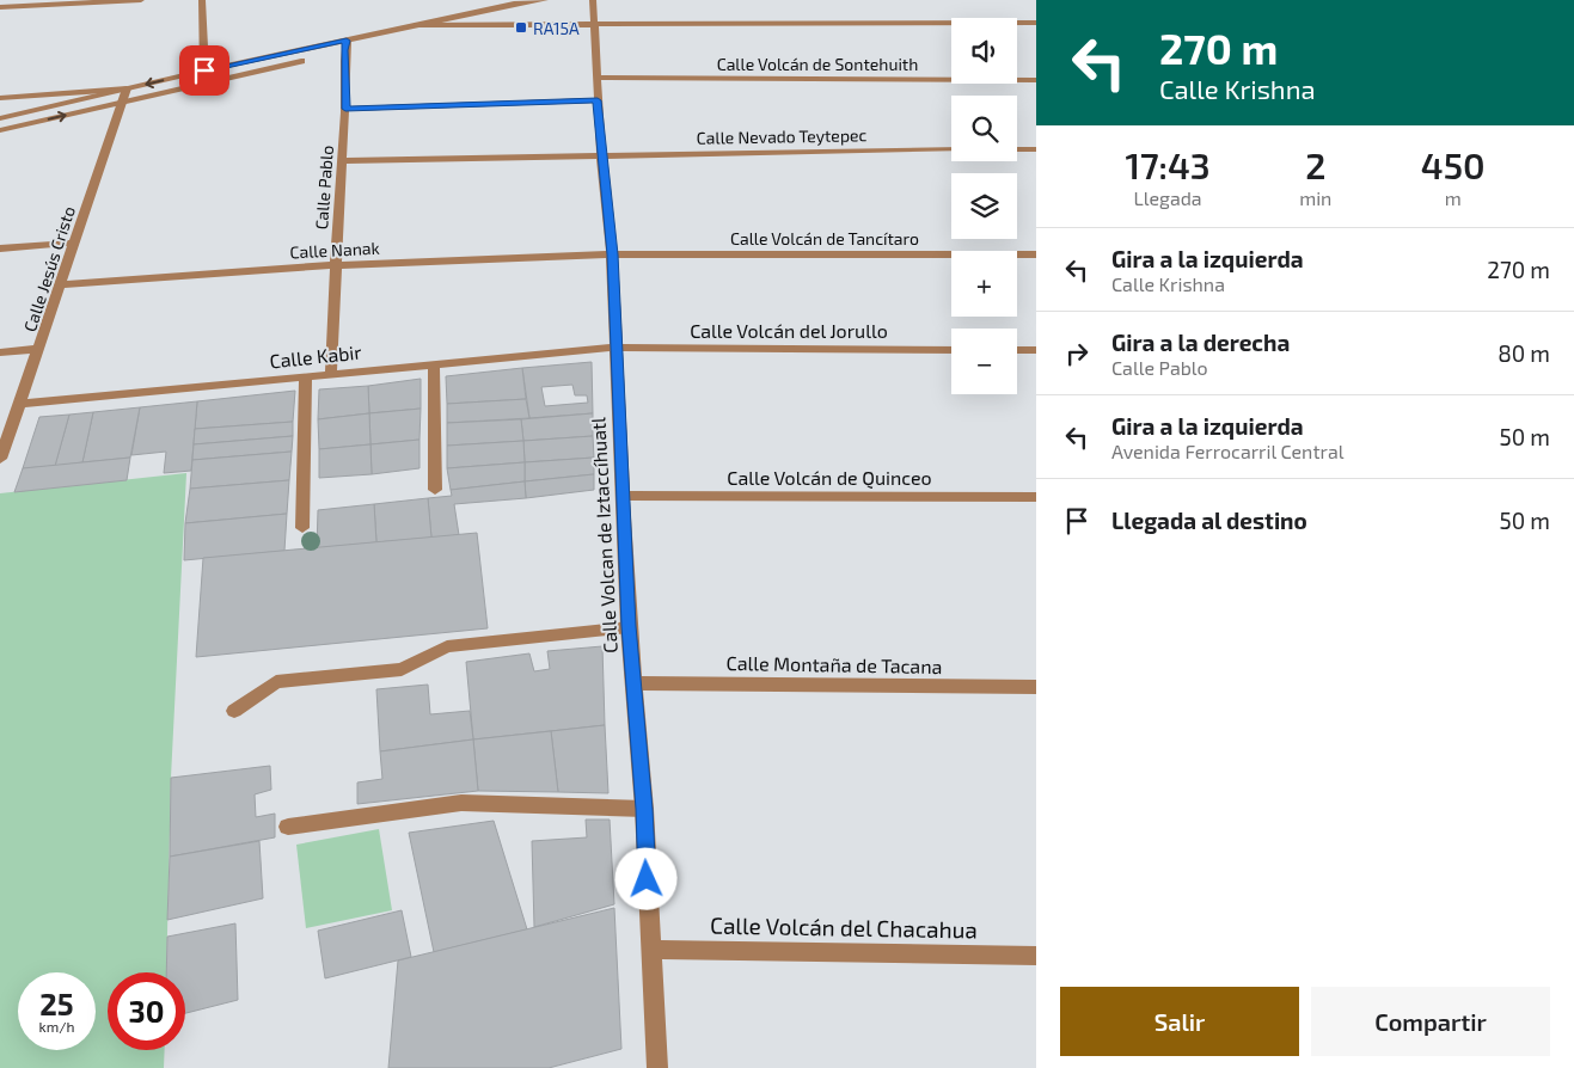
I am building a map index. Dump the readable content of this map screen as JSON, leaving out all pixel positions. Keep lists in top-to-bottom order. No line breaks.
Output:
{"streets":{"street":["Calle Volcán de Sontehuith","Calle Nevado Teytepec","Calle Pablo","Calle Volcán de Tancítaro","Calle Nanak","Calle Jesús Cristo","Calle Volcán del Jorullo","Calle Kabir","Calle Volcán de Quinceo","Calle Volcan de Iztaccíhuatl","Calle Montaña de Tacana","Calle Volcán del Chacahua"]},"crossings":[["Calle Volcán de Sontehuith","Calle Volcan de Iztaccíhuatl"],["Calle Nevado Teytepec","Calle Volcan de Iztaccíhuatl"],["Calle Pablo","Calle Nanak"],["Calle Pablo","Calle Kabir"],["Calle Volcán de Tancítaro","Calle Nanak"],["Calle Volcán de Tancítaro","Calle Volcan de Iztaccíhuatl"],["Calle Nanak","Calle Jesús Cristo"],["Calle Nanak","Calle Volcan de Iztaccíhuatl"],["Calle Jesús Cristo","Calle Kabir"],["Calle Volcán del Jorullo","Calle Kabir"],["Calle Volcán del Jorullo","Calle Volcan de Iztaccíhuatl"],["Calle Kabir","Calle Volcan de Iztaccíhuatl"],["Calle Volcán de Quinceo","Calle Volcan de Iztaccíhuatl"],["Calle Volcan de Iztaccíhuatl","Calle Montaña de Tacana"],["Calle Volcan de Iztaccíhuatl","Calle Volcán del Chacahua"]],"places":{"transit":["RA15A"]},"page":{"turn":["270 m","Calle Krishna"],"map_buttons":["+","−"],"eta":["17:43","Llegada","2","min","450","m"],"list":[{"name":"Gira a la izquierda","note":"Calle Krishna","value":"270 m"},{"name":"Gira a la derecha","note":"Calle Pablo","value":"80 m"},{"name":"Gira a la izquierda","note":"Avenida Ferrocarril Central","value":"50 m"},{"name":"Llegada al destino","value":"50 m"}],"speed":"25 km/h","limit":"30","buttons":["Salir","Compartir"]}}
